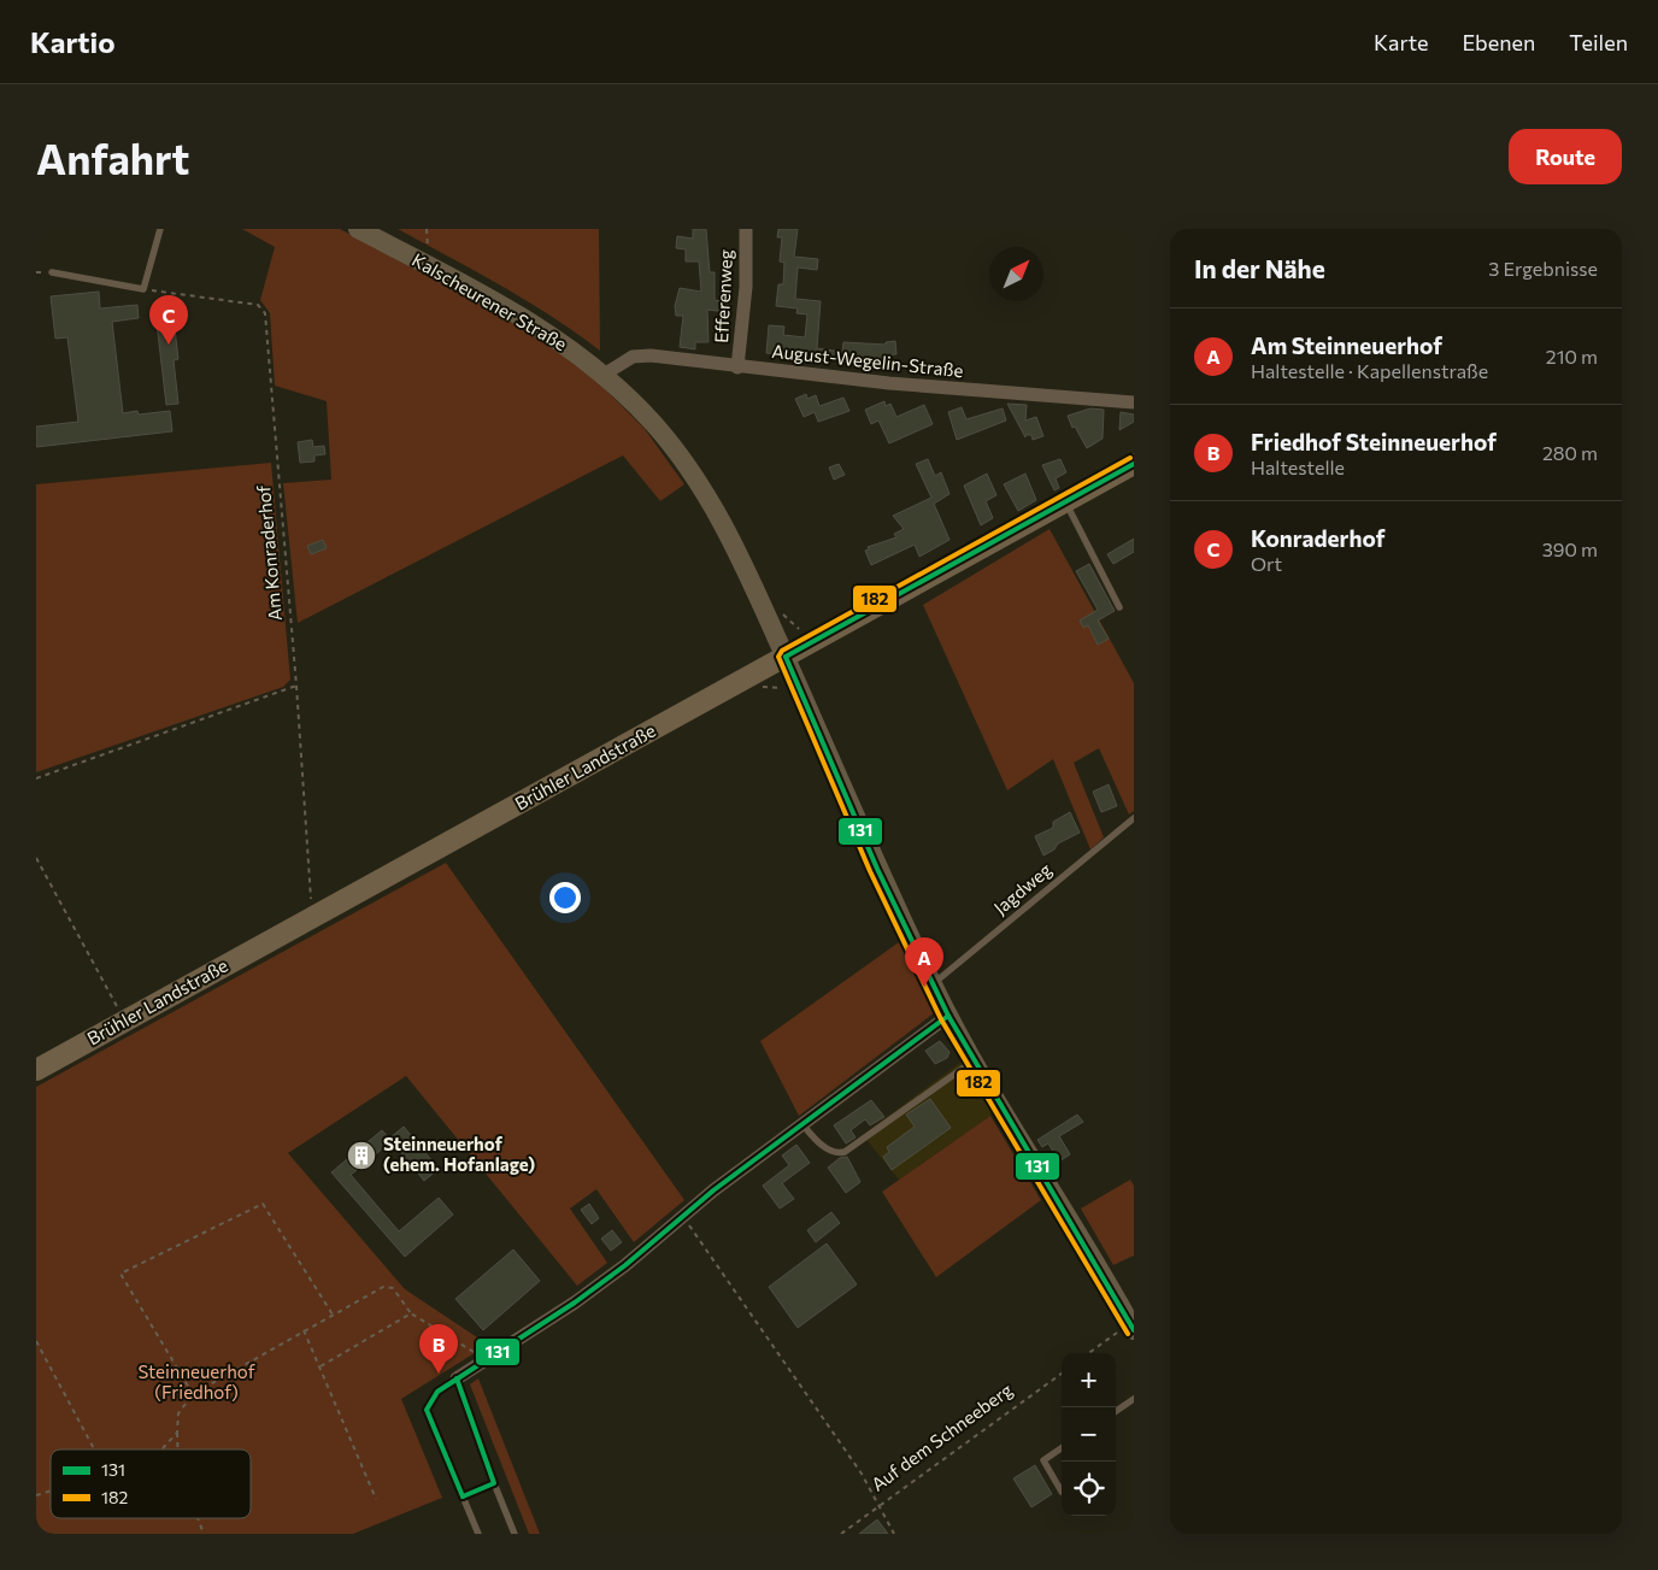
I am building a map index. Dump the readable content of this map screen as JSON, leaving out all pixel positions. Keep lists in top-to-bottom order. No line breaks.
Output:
{"streets":{"main road":["Kalscheurener Straße","Brühler Landstraße"],"street":["Efferenweg","August-Wegelin-Straße"],"lane":["Jagdweg"],"path":["Am Konraderhof","Auf dem Schneeberg"]},"crossings":[["Efferenweg","August-Wegelin-Straße"],["Kalscheurener Straße","August-Wegelin-Straße"],["Kalscheurener Straße","Brühler Landstraße"],["Kalscheurener Straße","Jagdweg"],["Am Konraderhof","Brühler Landstraße"]],"parks":["Steinneuerhof (Friedhof)"],"places":{"building":["Steinneuerhof (ehem. Hofanlage)"]},"lines":["transit line 182","transit line 131"],"legend":["131","182"],"north":"top right","page":{"header":"Kartio","nav":["Karte","Ebenen","Teilen"],"buttons":"Route","title":"Anfahrt","heading":["In der Nähe","3 Ergebnisse"],"pins":["C","A","B"],"list":[{"mark":"A","name":"Am Steinneuerhof","note":"Haltestelle · Kapellenstraße","value":"210 m"},{"mark":"B","name":"Friedhof Steinneuerhof","note":"Haltestelle","value":"280 m"},{"mark":"C","name":"Konraderhof","note":"Ort","value":"390 m"}],"map_buttons":["+","−"]}}
